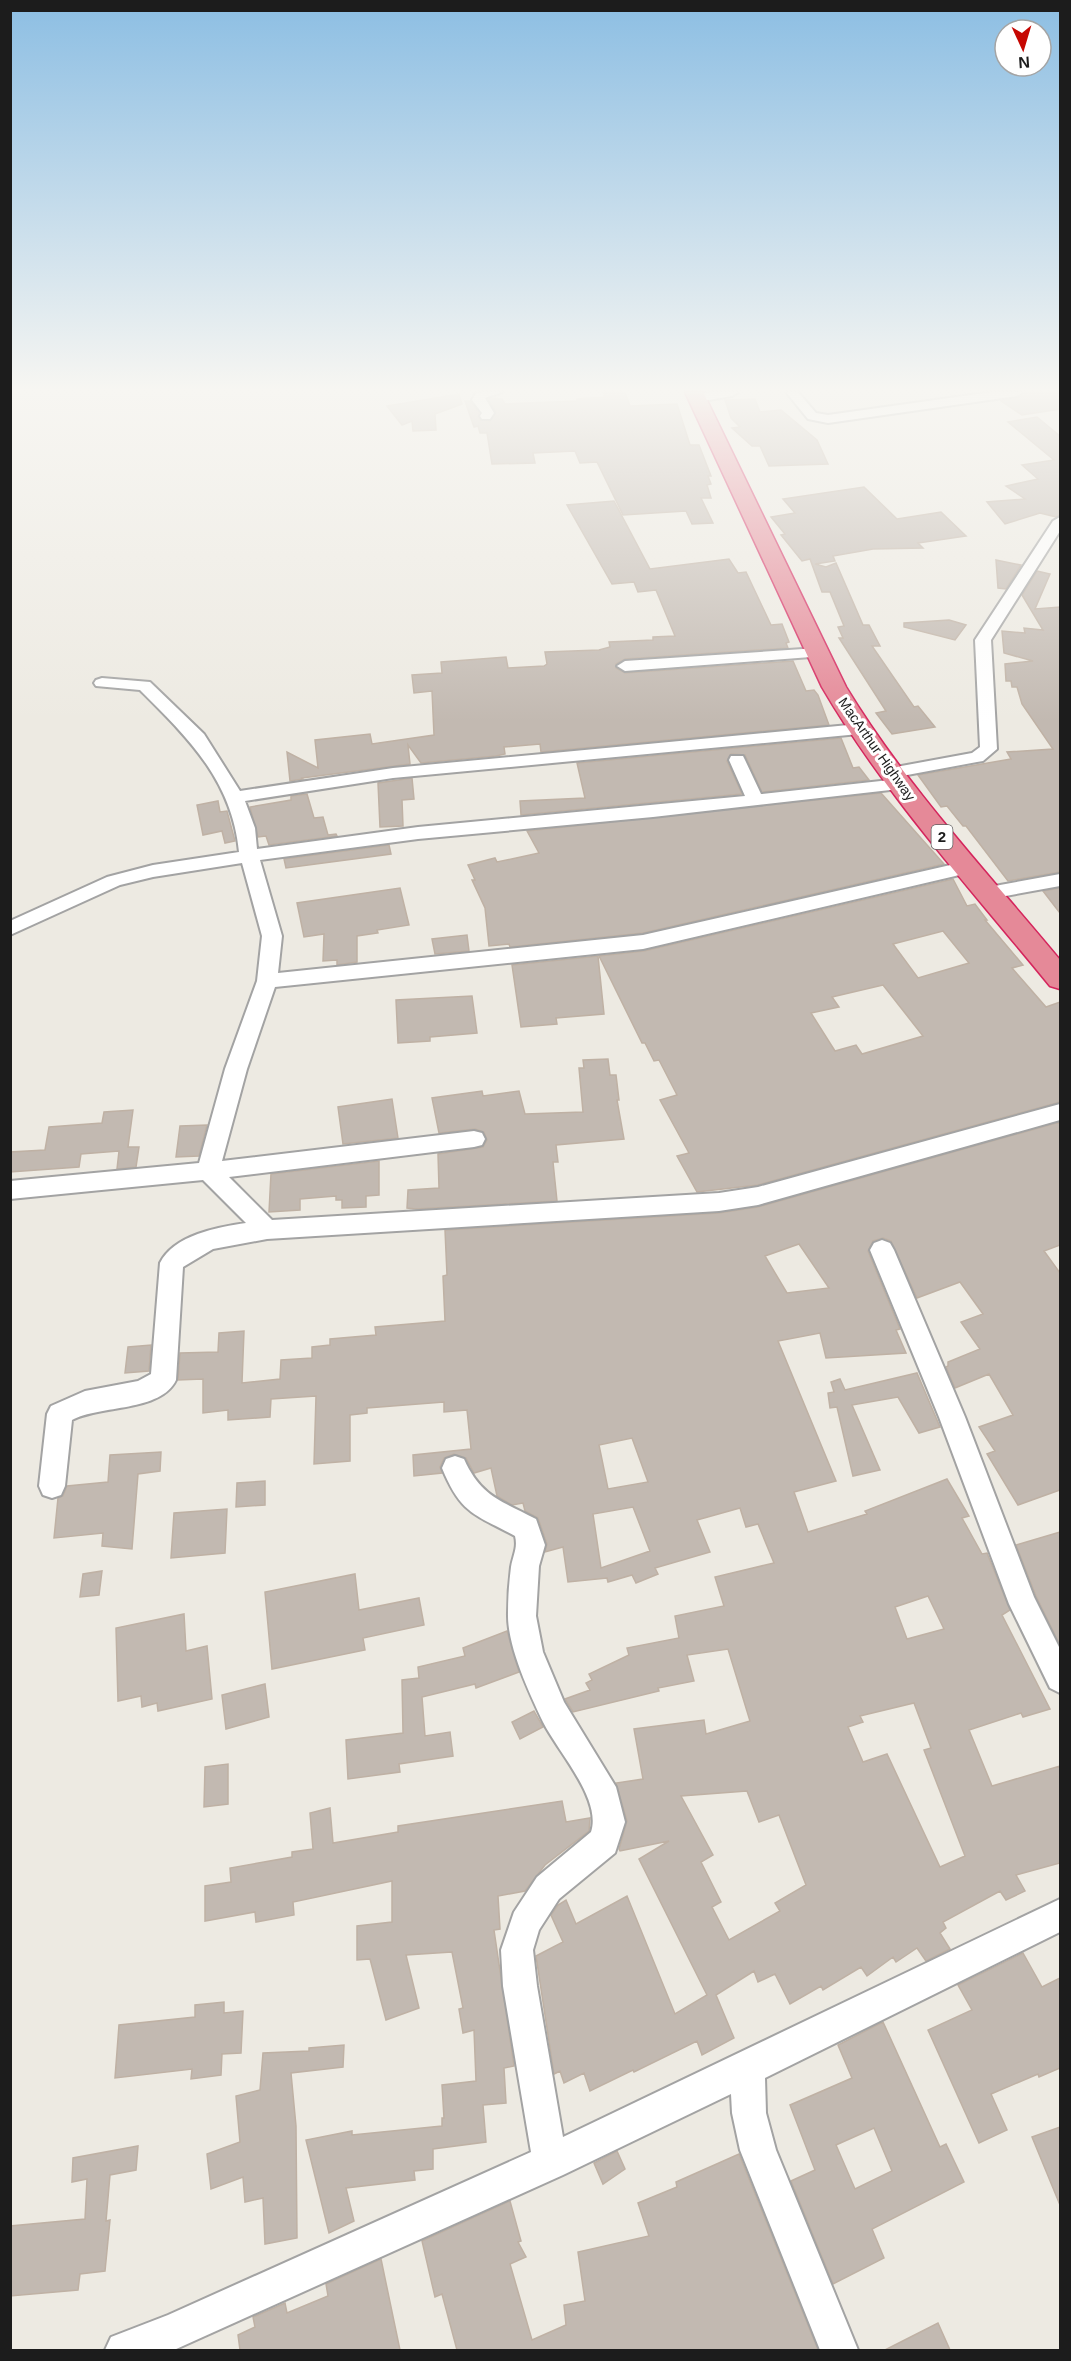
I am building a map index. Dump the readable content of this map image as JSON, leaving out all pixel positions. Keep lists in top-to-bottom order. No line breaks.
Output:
{"streets":{"highway":["MacArthur Highway","2"]},"north":"bottom"}
